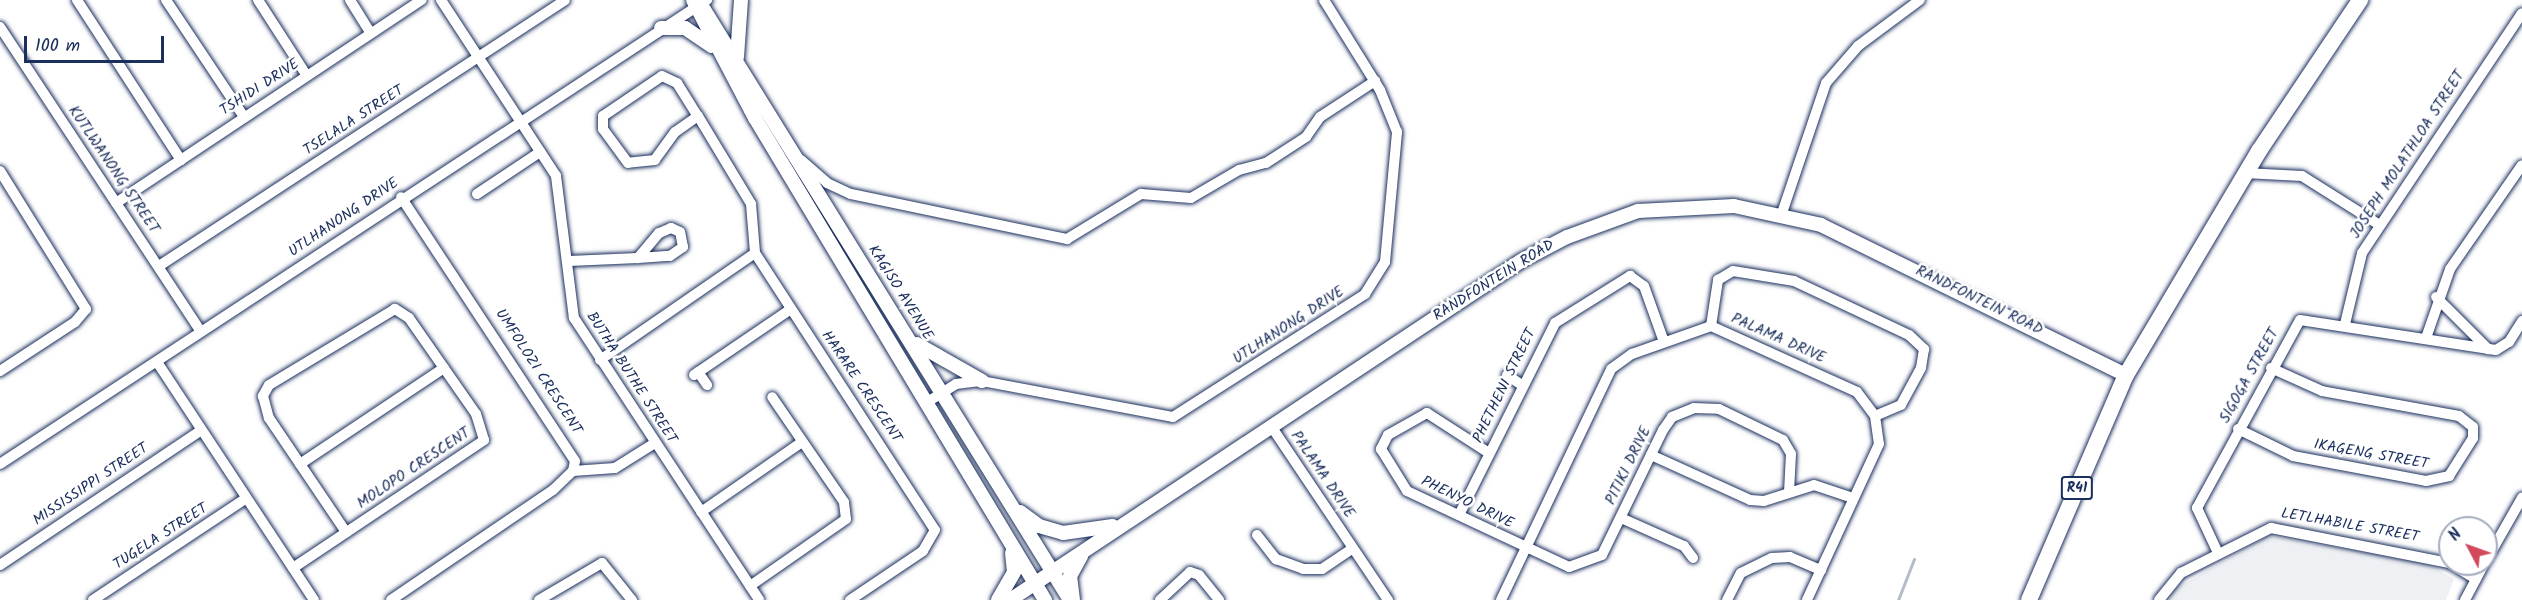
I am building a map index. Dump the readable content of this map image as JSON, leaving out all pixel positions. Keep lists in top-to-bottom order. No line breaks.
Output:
{"streets":{"main road":["R41"],"street":["TSHIDI DRIVE","TSELALA STREET","JOSEPH MOLATHLOA STREET","KUTLWANONG STREET","UTLHANONG DRIVE","RANDFONTEIN ROAD","KAGISO AVENUE","PALAMA DRIVE","UMFOLOZI CRESCENT","SIGOGA STREET","BUTHA BUTHE STREET","PHETHENI STREET","HARARE CRESCENT","IKAGENG STREET","PITIKI DRIVE","MOLOPO CRESCENT","MISSISSIPPI STREET","PHENYO DRIVE","LETLHABILE STREET","TUGELA STREET"]},"crossings":[["TSHIDI DRIVE","KUTLWANONG STREET"],["TSELALA STREET","KUTLWANONG STREET"],["TSELALA STREET","BUTHA BUTHE STREET"],["JOSEPH MOLATHLOA STREET","SIGOGA STREET"],["KUTLWANONG STREET","UTLHANONG DRIVE"],["UTLHANONG DRIVE","KAGISO AVENUE"],["UTLHANONG DRIVE","UMFOLOZI CRESCENT"],["UTLHANONG DRIVE","BUTHA BUTHE STREET"],["RANDFONTEIN ROAD","KAGISO AVENUE"],["RANDFONTEIN ROAD","PALAMA DRIVE"],["RANDFONTEIN ROAD","R41"],["PALAMA DRIVE","PHETHENI STREET"],["PALAMA DRIVE","PHENYO DRIVE"],["SIGOGA STREET","IKAGENG STREET"],["SIGOGA STREET","LETLHABILE STREET"],["PHETHENI STREET","PHENYO DRIVE"],["PITIKI DRIVE","PHENYO DRIVE"]],"scale_bar":"100 m","north":"top left"}
